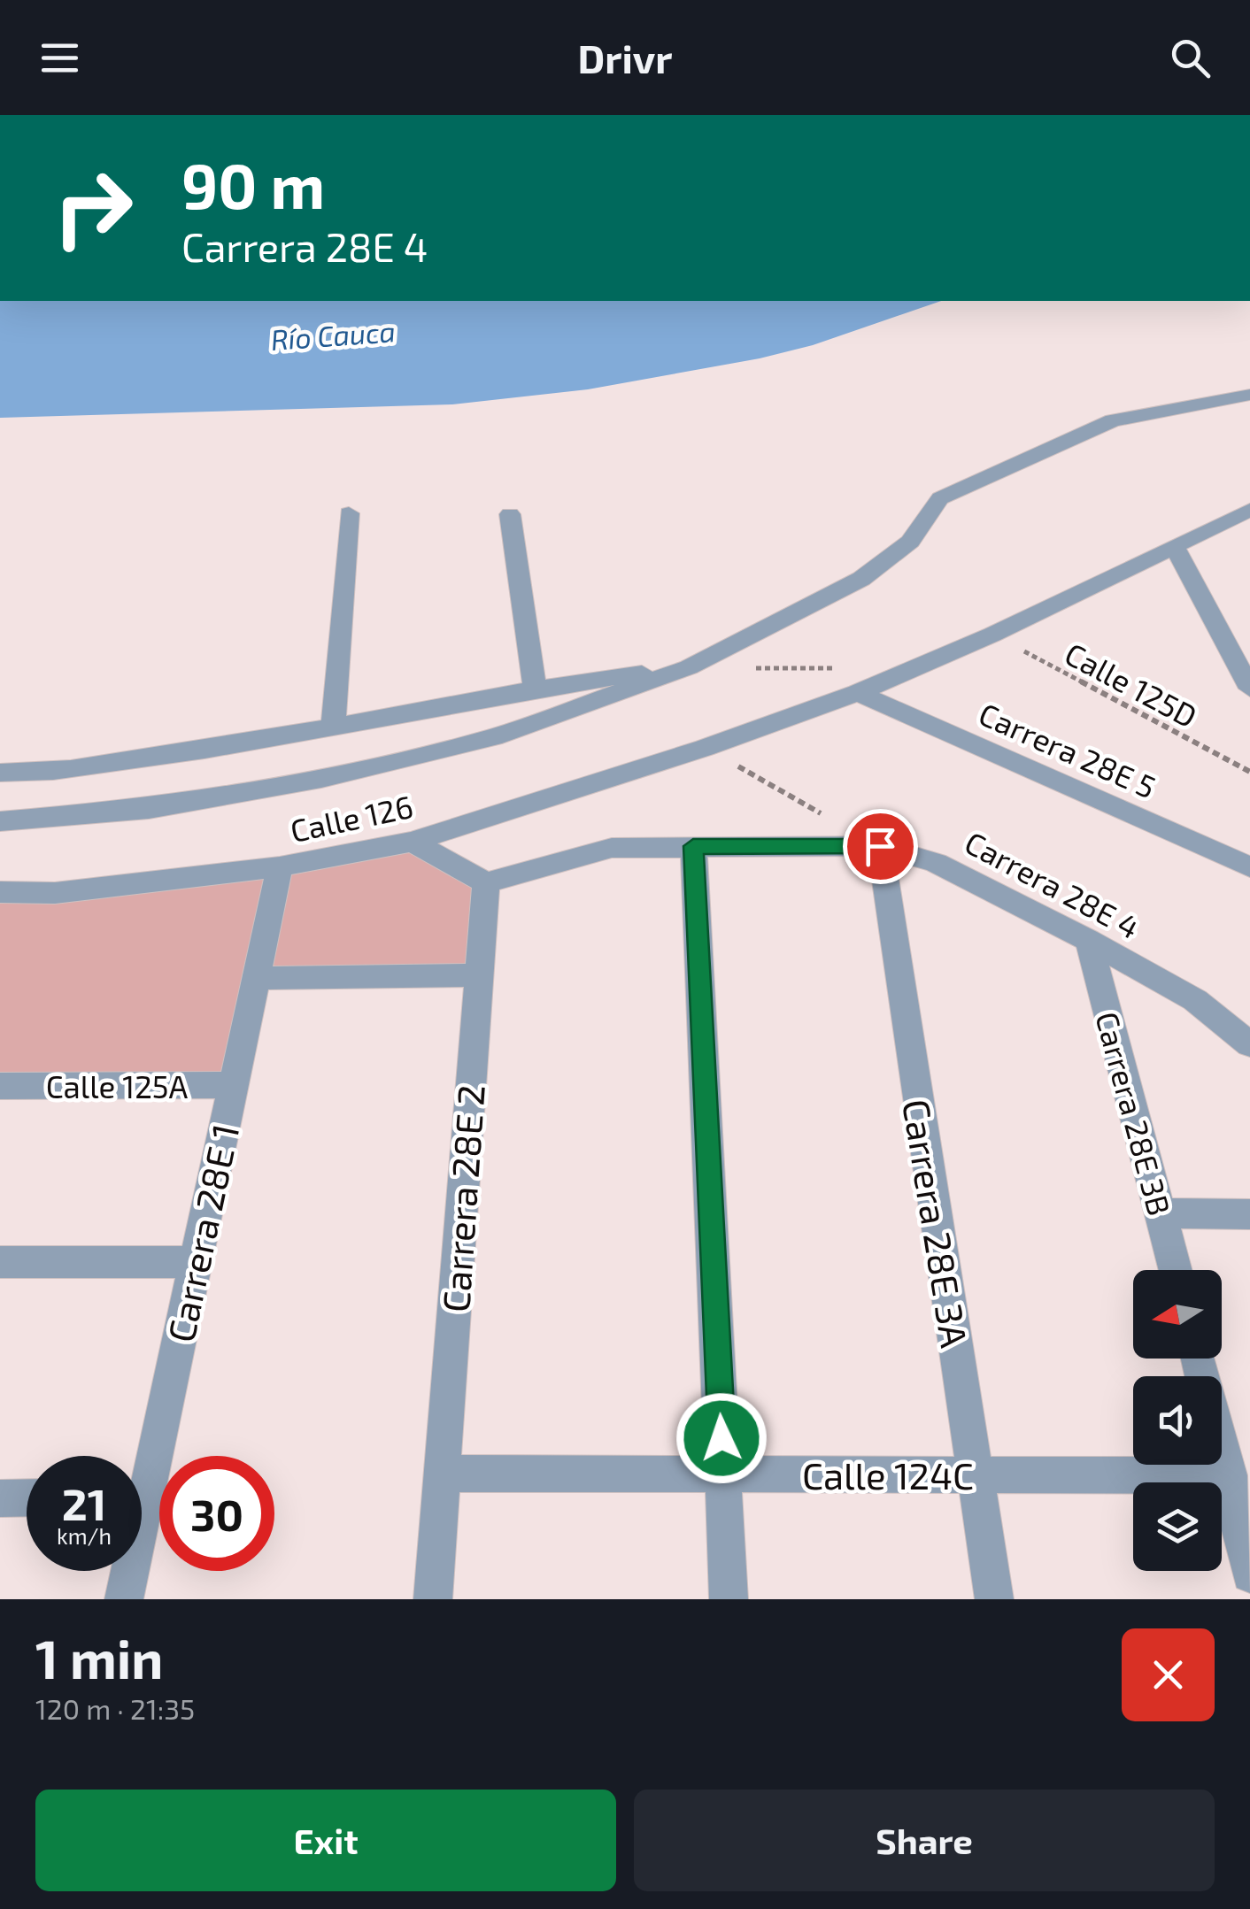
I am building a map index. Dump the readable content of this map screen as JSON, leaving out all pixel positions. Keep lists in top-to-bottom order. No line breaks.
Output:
{"streets":{"street":["Carrera 28E 5","Calle 126","Carrera 28E 4","Calle 125A","Carrera 28E 3B","Carrera 28E 2","Carrera 28E 3A","Carrera 28E 1","Calle 124C"],"path":["Calle 125D"]},"crossings":[["Calle 125D","Calle 126"],["Carrera 28E 5","Calle 126"],["Calle 126","Carrera 28E 1"],["Carrera 28E 4","Carrera 28E 3B"],["Carrera 28E 4","Carrera 28E 2"],["Carrera 28E 4","Carrera 28E 3A"],["Calle 125A","Carrera 28E 1"],["Carrera 28E 2","Calle 124C"],["Carrera 28E 3A","Calle 124C"]],"water":["Río Cauca"],"north":"left","page":{"header":"Drivr","turn":["90 m","Carrera 28E 4"],"speed":"21 km/h","limit":"30","heading":["1 min","120 m · 21:35"],"buttons":["Exit","Share"]}}
